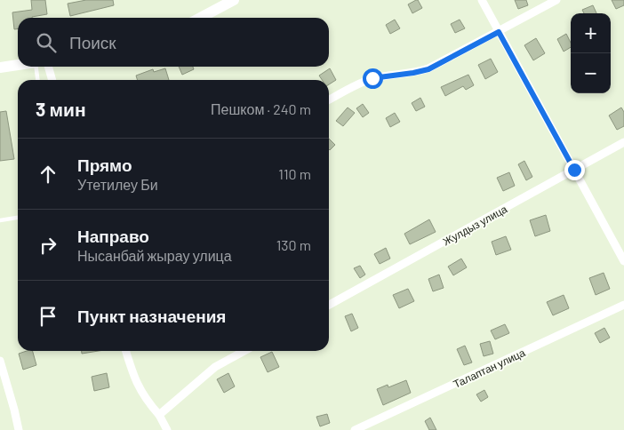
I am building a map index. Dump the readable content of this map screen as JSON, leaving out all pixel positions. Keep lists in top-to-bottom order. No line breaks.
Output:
{"streets":{"street":["Жулдыз улица","Талаптан улица"]},"page":{"map_buttons":["+","−"],"search":"Поиск","heading":["3 мин","Пешком · 240 m"],"list":[["Прямо","Утетилеу Би","110 m"],["Направо","Нысанбай жырау улица","130 m"],"Пункт назначения"]}}
